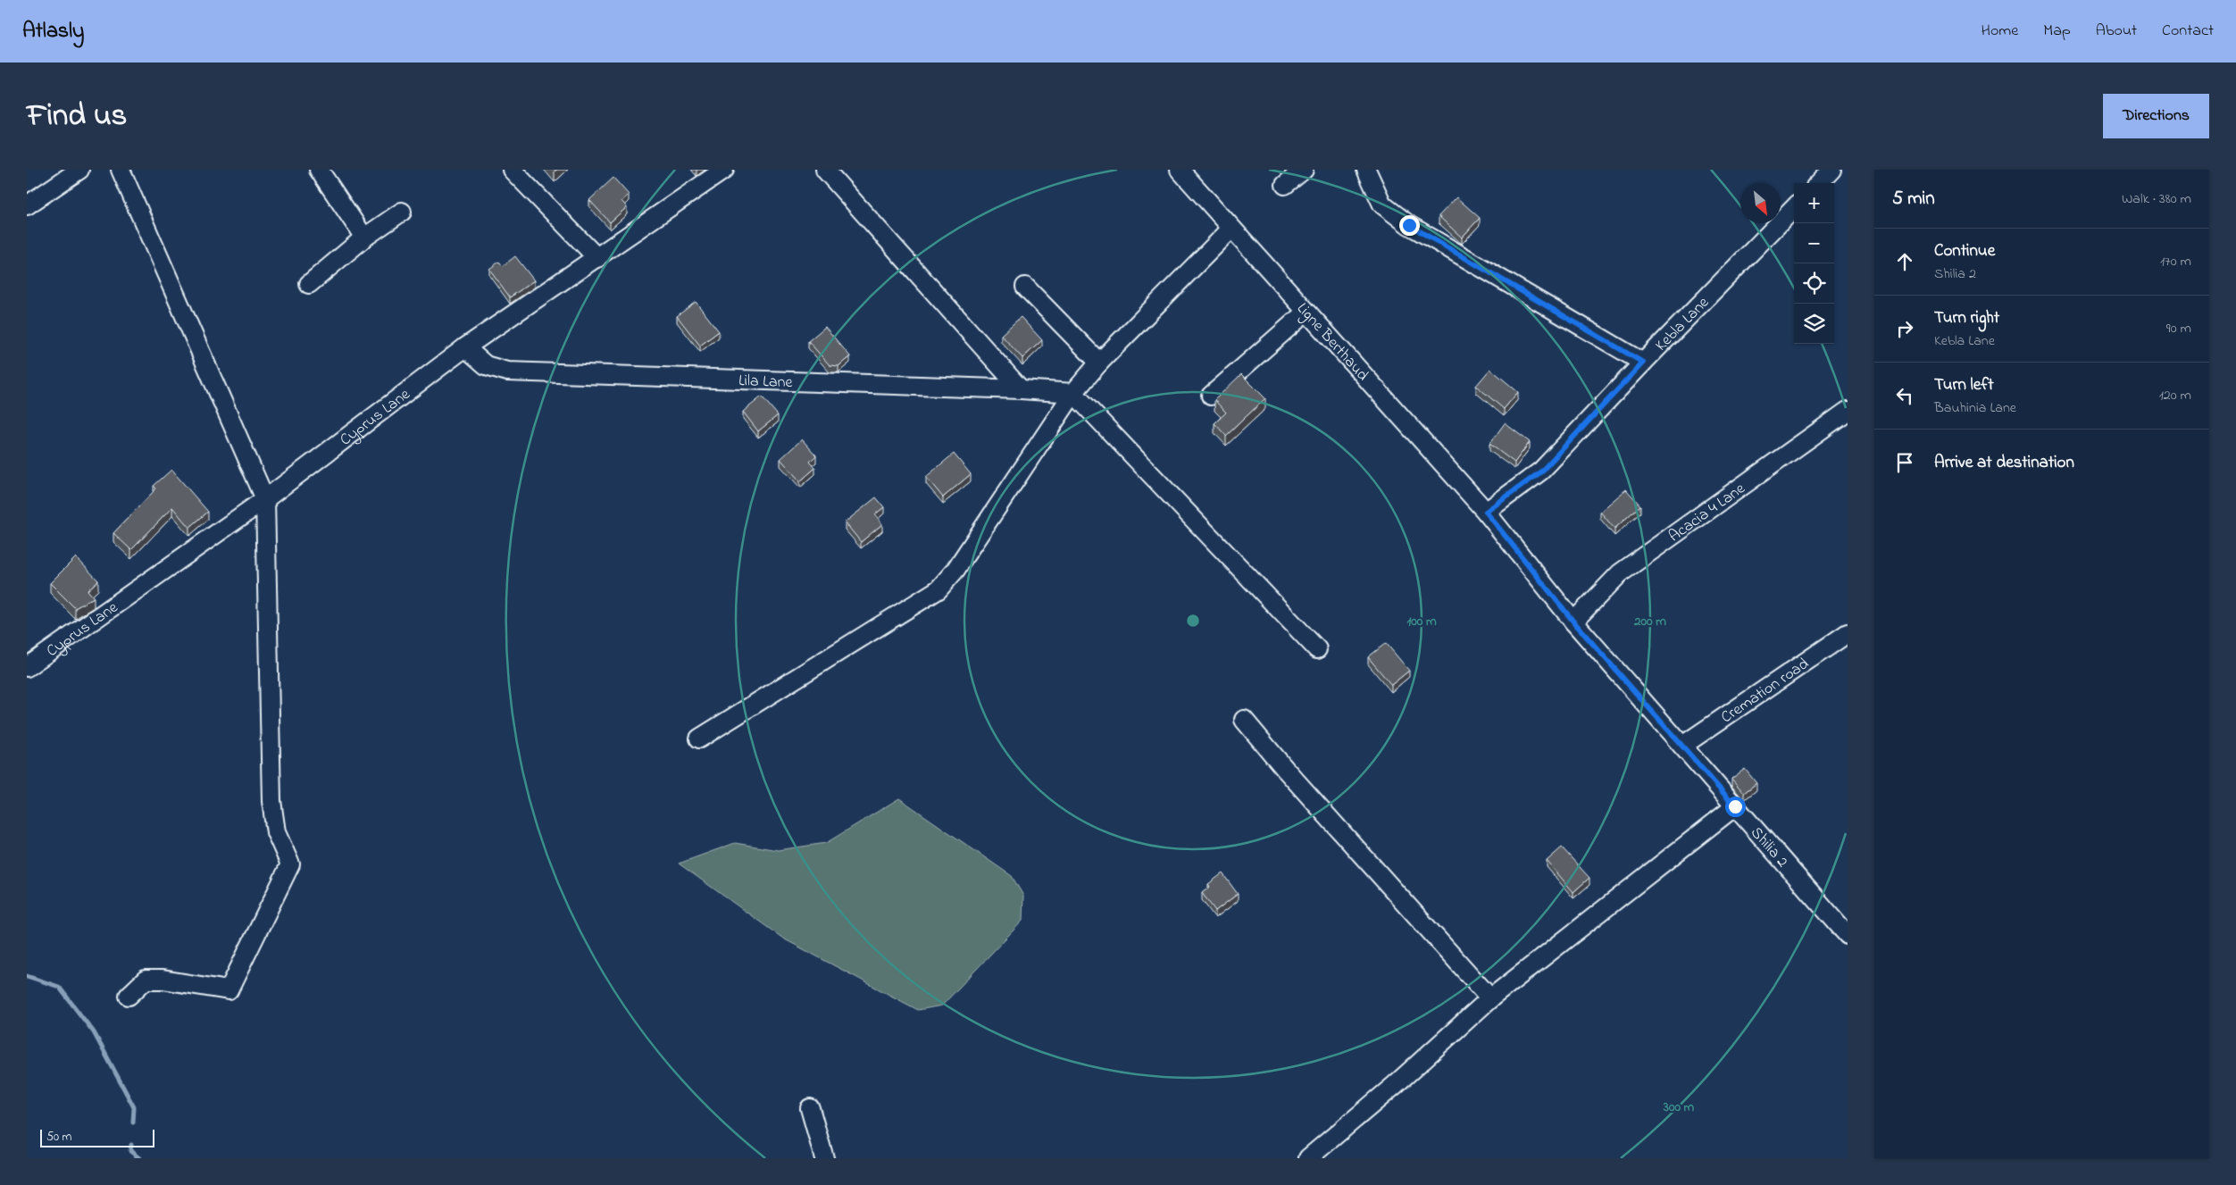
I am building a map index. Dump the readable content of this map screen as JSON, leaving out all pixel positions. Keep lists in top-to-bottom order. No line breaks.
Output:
{"streets":{"street":["Kebla Lane","Ligne Berthaud","Lila Lane","Cyprus Lane","Acacia 4 Lane","Cremation road","Shilia 2"]},"crossings":[["Kebla Lane","Ligne Berthaud"],["Kebla Lane","Shilia 2"],["Ligne Berthaud","Shilia 2"],["Lila Lane","Cyprus Lane"],["Acacia 4 Lane","Shilia 2"],["Cremation road","Shilia 2"]],"scale_bar":"50 m","north":"bottom right","page":{"header":"Atlasly","nav":["Home","Map","About","Contact"],"title":"Find us","buttons":"Directions","heading":["5 min","Walk · 380 m"],"map_buttons":["+","−"],"list":[["Continue","Shilia 2","170 m"],["Turn right","Kebla Lane","90 m"],["Turn left","Bauhinia Lane","120 m"],"Arrive at destination"],"scale":"50 m"},"rings":["100 m","200 m","300 m"]}
